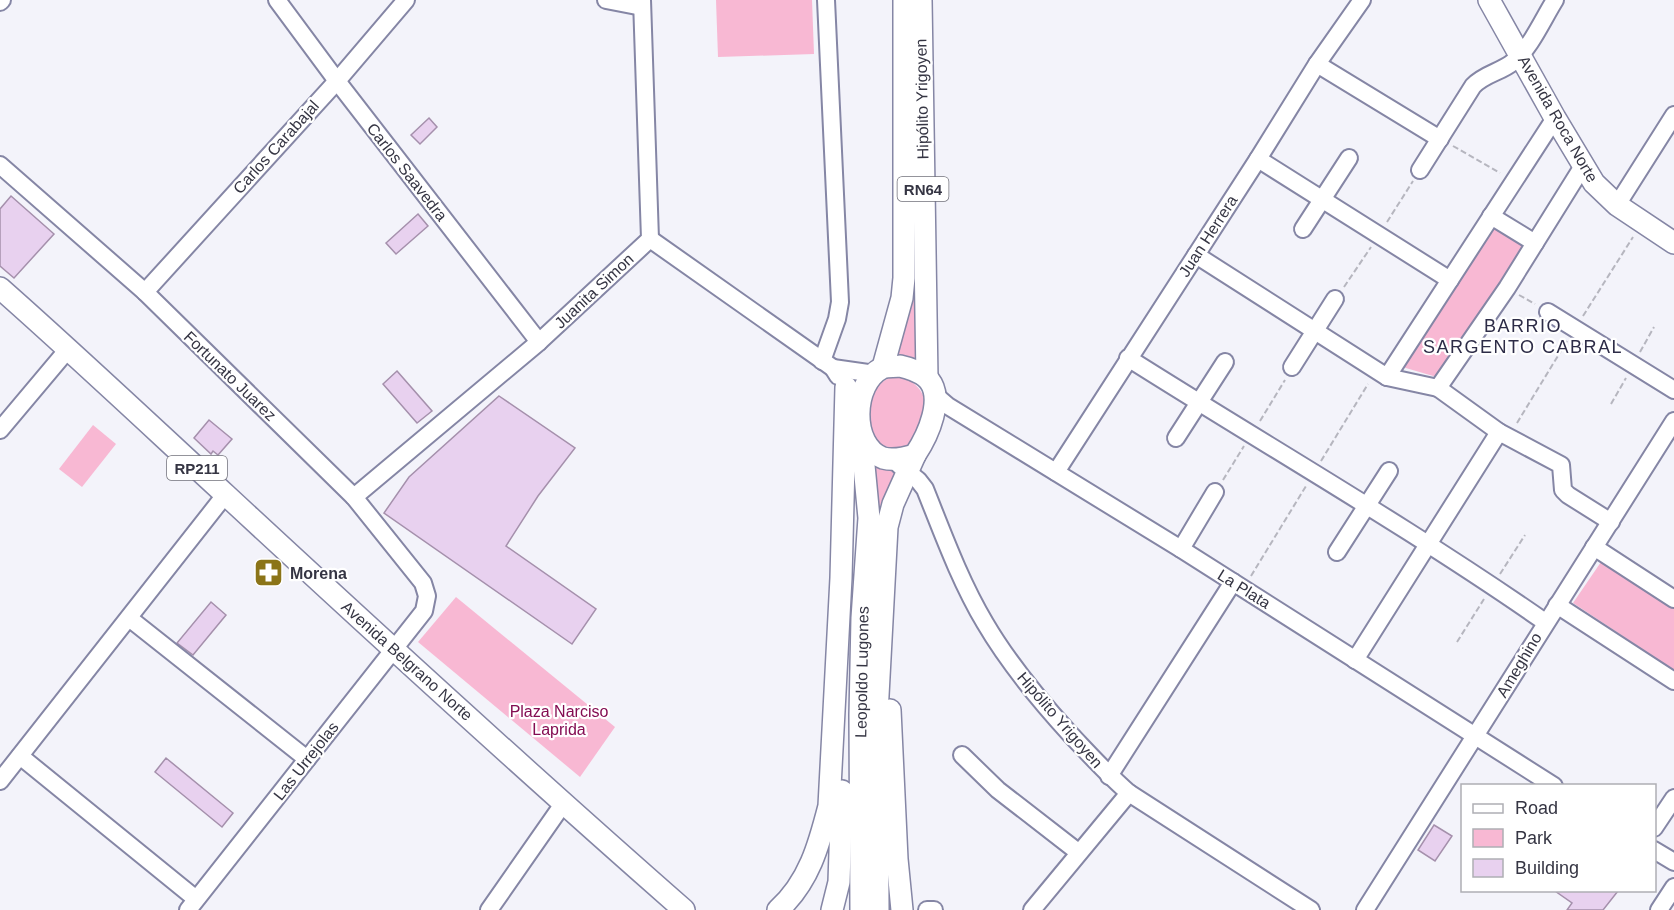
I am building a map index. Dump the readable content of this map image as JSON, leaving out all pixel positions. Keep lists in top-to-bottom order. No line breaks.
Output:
{"streets":{"main road":["Hipólito Yrigoyen","Avenida Roca Norte","RN64","RP211","Avenida Belgrano Norte","Leopoldo Lugones"],"street":["Carlos Carabajal","Carlos Saavedra","Juan Herrera","Juanita Simon","Fortunato Juarez","La Plata","Ameghino","Las Urrejolas"]},"crossings":[["Hipólito Yrigoyen","RN64"],["Hipólito Yrigoyen","La Plata"],["Hipólito Yrigoyen","Leopoldo Lugones"],["Carlos Carabajal","Carlos Saavedra"],["Carlos Carabajal","Fortunato Juarez"],["Carlos Saavedra","Juanita Simon"],["RN64","La Plata"],["RN64","Leopoldo Lugones"],["Juan Herrera","La Plata"],["Juanita Simon","Fortunato Juarez"],["Fortunato Juarez","Las Urrejolas"],["La Plata","Ameghino"],["La Plata","Leopoldo Lugones"],["Avenida Belgrano Norte","Las Urrejolas"]],"districts":["BARRIO SARGENTO CABRAL"],"parks":["Plaza Narciso Laprida"],"places":{"pharmacy":["Morena"]},"legend":["Road","Park","Building"]}
